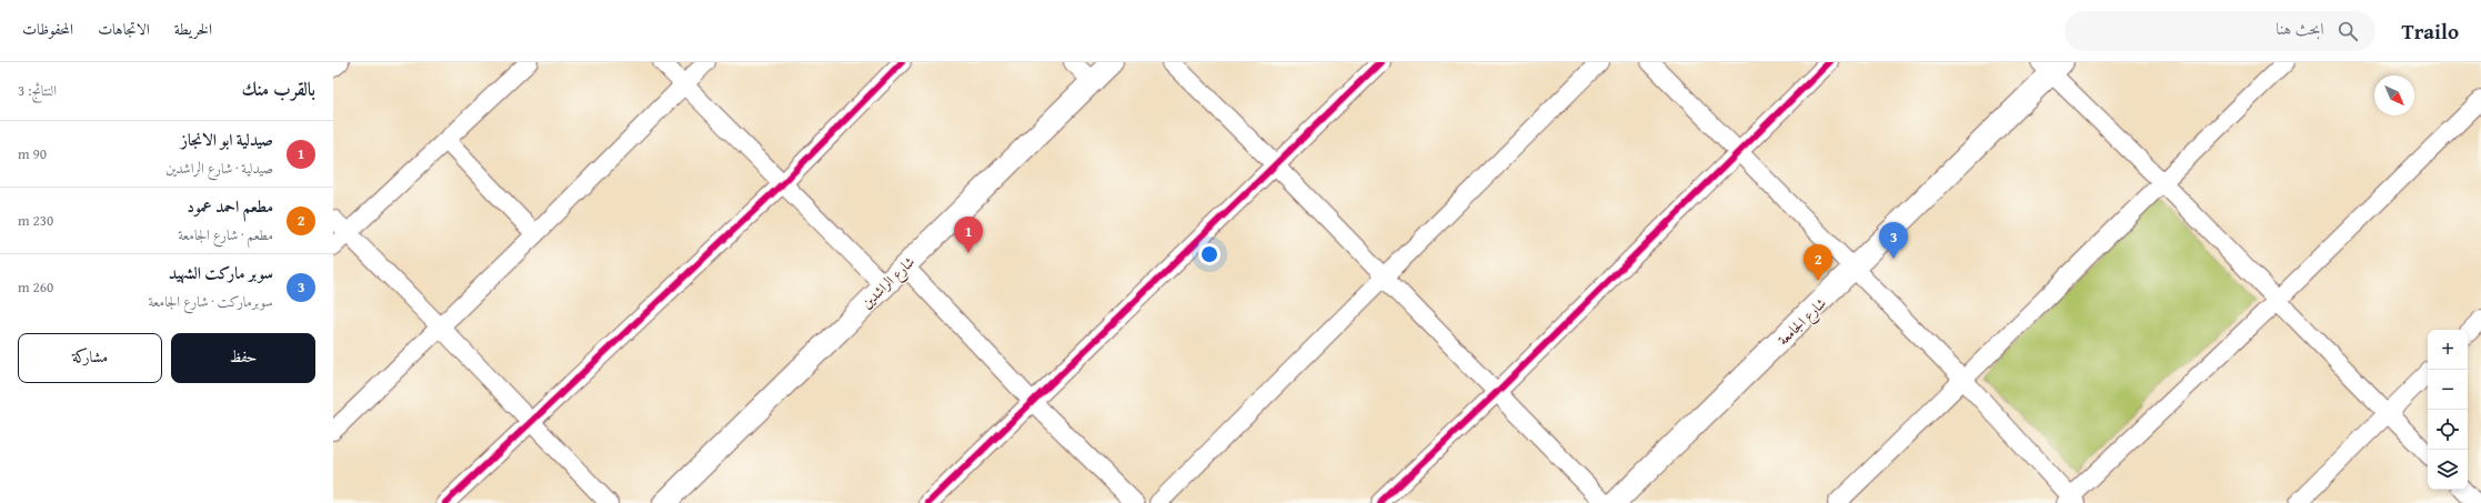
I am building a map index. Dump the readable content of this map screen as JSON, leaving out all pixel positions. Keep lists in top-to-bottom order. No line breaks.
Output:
{"streets":{"street":["شارع الراشدين","شارع الجامعة"]},"north":"bottom right","page":{"header":"Trailo","search":"ابحث هنا","nav":["الخريطة","الاتجاهات","المحفوظات"],"heading":["بالقرب منك","النتائج: 3"],"list":[{"mark":"1","name":"صيدلية ابو الانجاز","note":"صيدلية · شارع الراشدين","value":"90 m"},{"mark":"2","name":"مطعم احمد عمود","note":"مطعم · شارع الجامعة","value":"230 m"},{"mark":"3","name":"سوبر ماركت الشهيد","note":"سوبرماركت · شارع الجامعة","value":"260 m"}],"pins":["1","3","2"],"buttons":["حفظ","مشاركة"],"map_buttons":["+","−"]}}
